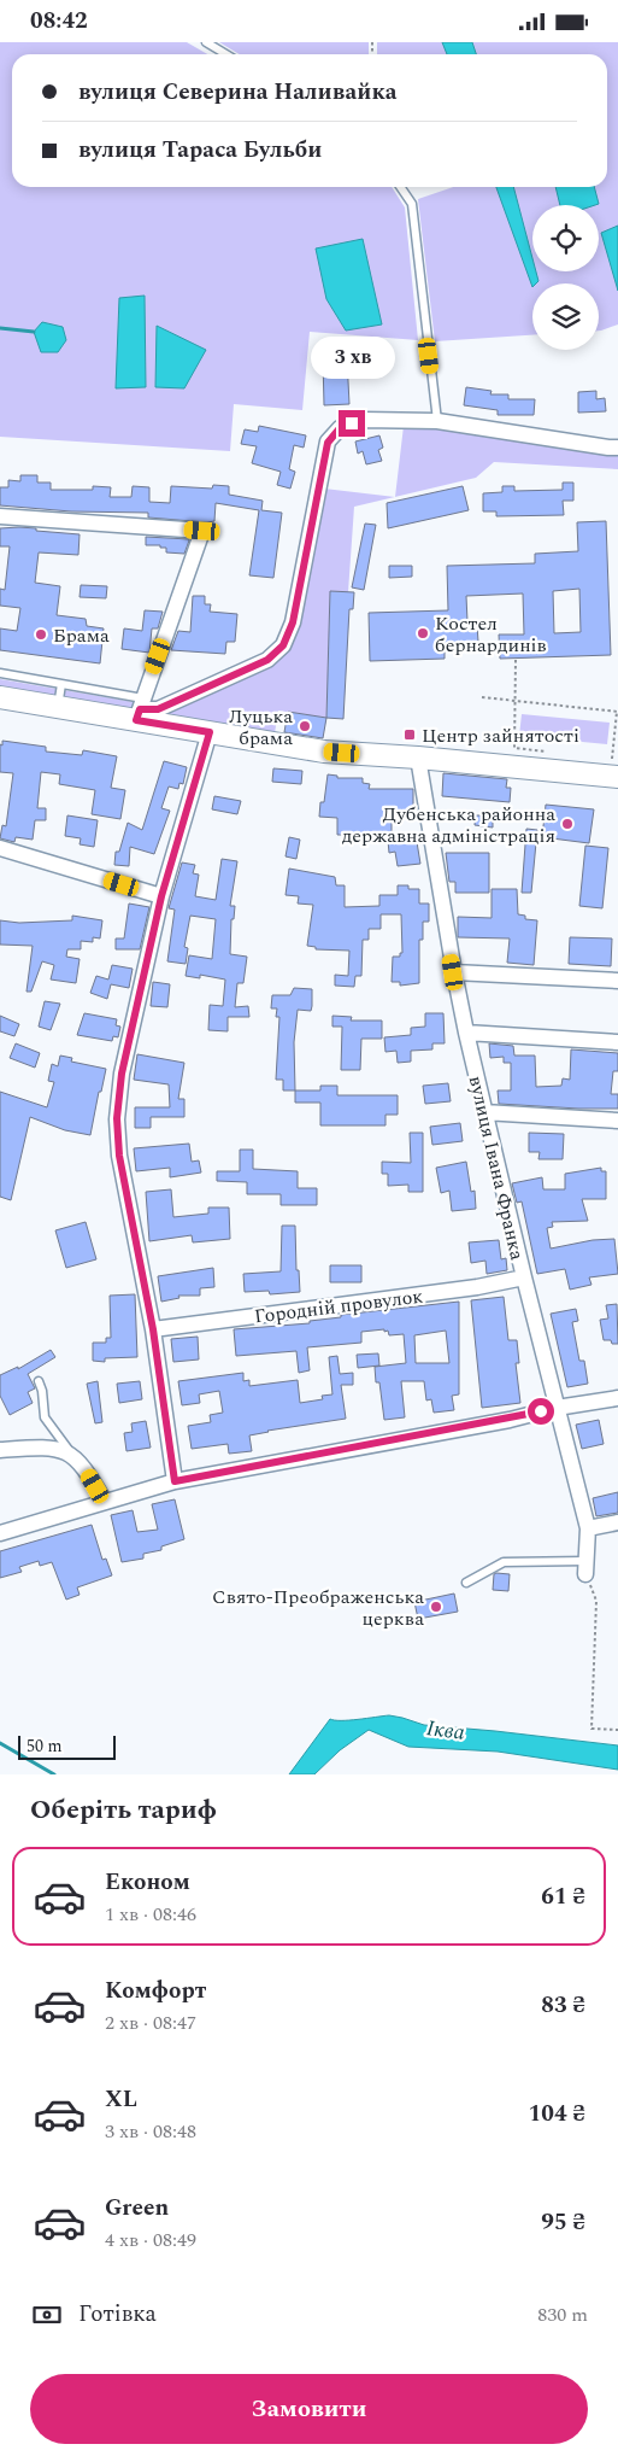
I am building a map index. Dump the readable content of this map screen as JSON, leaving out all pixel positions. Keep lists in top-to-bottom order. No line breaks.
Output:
{"streets":{"street":["вулиця Івана Франка","Городній провулок"]},"crossings":[["вулиця Івана Франка","Городній провулок"]],"water":["Іква"],"places":{"other":["Костел бернардинів","Брама","Луцька брама","Дубенська районна державна адміністрація","Свято-Преображенська церква"],"transit":["Центр зайнятості"]},"scale_bar":"50 m","page":{"status":"08:42","banner":["вулиця Северина Наливайка","вулиця Тараса Бульби"],"bubble":"3 хв","scale":"50 m","heading":"Оберіть тариф","list":[{"name":"Економ","note":"1 хв · 08:46","value":"61 ₴"},{"name":"Комфорт","note":"2 хв · 08:47","value":"83 ₴"},{"name":"XL","note":"3 хв · 08:48","value":"104 ₴"},{"name":"Green","note":"4 хв · 08:49","value":"95 ₴"}],"pay":["Готівка","830 m"],"buttons":"Замовити"}}
